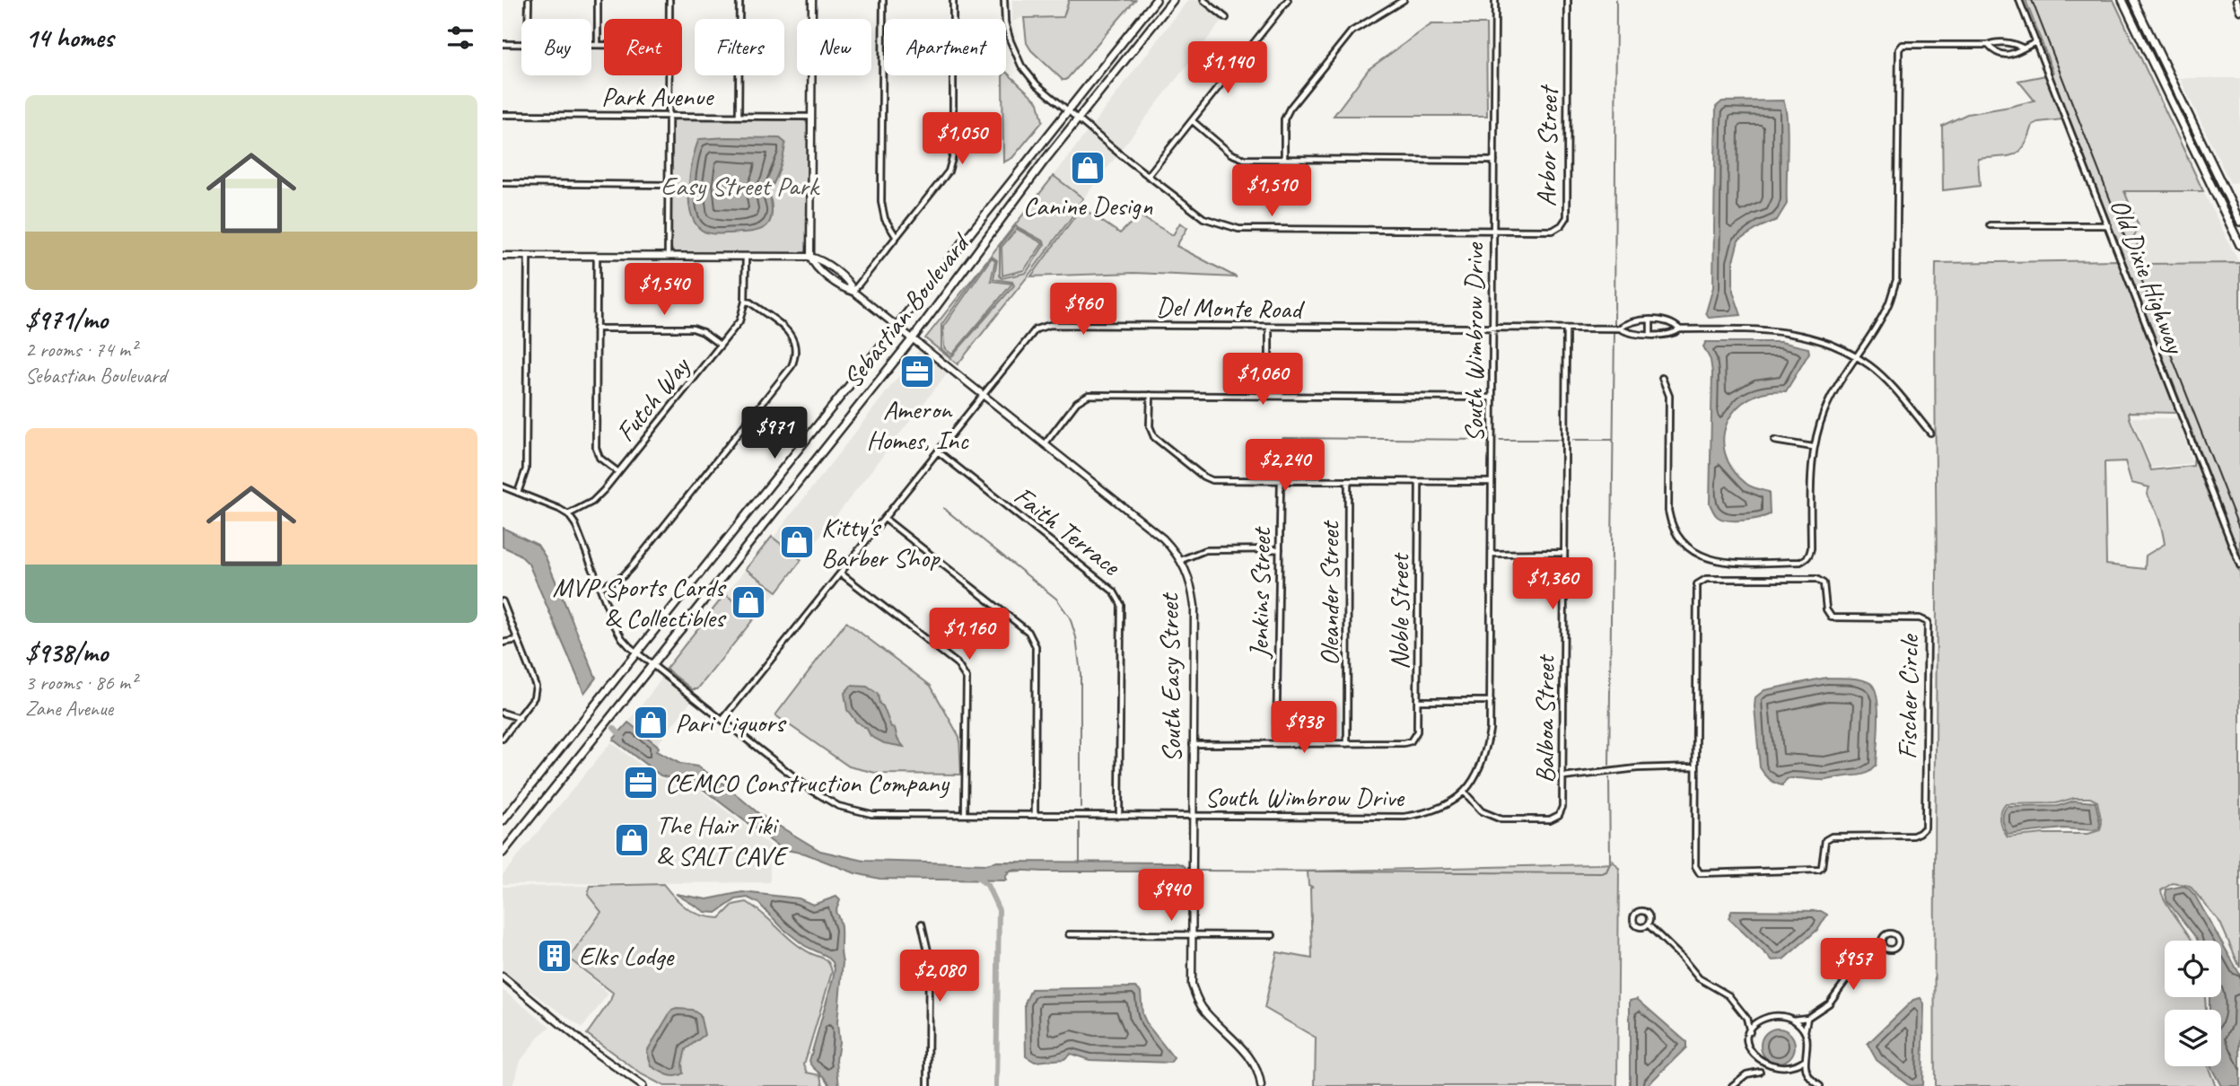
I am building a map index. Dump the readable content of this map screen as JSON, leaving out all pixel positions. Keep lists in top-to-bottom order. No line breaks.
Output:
{"streets":{"main road":["Sebastian Boulevard"],"street":["Park Avenue","Arbor Street","Old Dixie Highway","Del Monte Road","South Wimbrow Drive","Futch Way","Faith Terrace","Jenkins Street","Oleander Street","Noble Street","South Easy Street","Fischer Circle","Balboa Street"]},"crossings":[["Arbor Street","Sebastian Boulevard"],["Arbor Street","South Wimbrow Drive"],["Del Monte Road","South Wimbrow Drive"],["Del Monte Road","Faith Terrace"],["Del Monte Road","South Easy Street"],["Del Monte Road","Balboa Street"],["Sebastian Boulevard","South Wimbrow Drive"],["Sebastian Boulevard","South Easy Street"],["South Wimbrow Drive","Futch Way"],["South Wimbrow Drive","Faith Terrace"],["South Wimbrow Drive","South Easy Street"],["South Wimbrow Drive","Balboa Street"],["Oleander Street","Noble Street"]],"parks":["Easy Street Park"],"places":{"shop":["Canine Design","Kitty's Barber Shop","MVP Sports Cards & Collectibles","Pari Liquors","The Hair Tiki & SALT CAVE"],"office":["Ameron Homes, Inc","CEMCO Construction Company"],"building":["Elks Lodge"]},"page":{"heading":"14 homes","chip":["Buy","Rent","Filters","New","Apartment"],"price":["$1,140","$1,050","$1,510","$1,540","$960","$1,060","$971","$2,240","$1,360","$1,160","$938","$940","$957","$2,080"],"list":[{"name":"$971/mo","note":"2 rooms · 74 m² · Sebastian Boulevard"},{"name":"$938/mo","note":"3 rooms · 86 m² · Zane Avenue"}]}}
